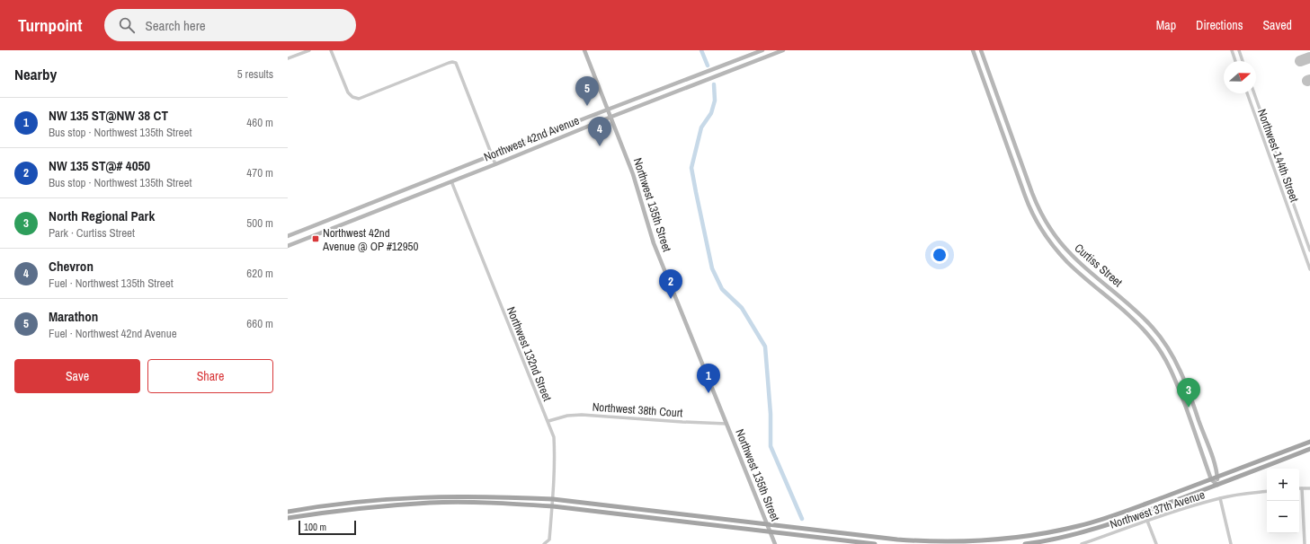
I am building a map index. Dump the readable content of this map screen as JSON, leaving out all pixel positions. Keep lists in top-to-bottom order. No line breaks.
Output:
{"streets":{"street":["Northwest 42nd Avenue","Northwest 144th Street","Northwest 135th Street","Curtiss Street","Northwest 132nd Street","Northwest 38th Court","Northwest 37th Avenue"]},"crossings":[["Northwest 42nd Avenue","Northwest 135th Street"],["Northwest 42nd Avenue","Northwest 132nd Street"],["Northwest 135th Street","Northwest 38th Court"],["Northwest 132nd Street","Northwest 38th Court"]],"places":{"transit":["Northwest 42nd Avenue @ OP #12950"]},"scale_bar":"100 m","north":"right","page":{"header":"Turnpoint","search":"Search here","nav":["Map","Directions","Saved"],"heading":["Nearby","5 results"],"pins":["5","4","2","1","3"],"list":[{"mark":"1","name":"NW 135 ST@NW 38 CT","note":"Bus stop · Northwest 135th Street","value":"460 m"},{"mark":"2","name":"NW 135 ST@# 4050","note":"Bus stop · Northwest 135th Street","value":"470 m"},{"mark":"3","name":"North Regional Park","note":"Park · Curtiss Street","value":"500 m"},{"mark":"4","name":"Chevron","note":"Fuel · Northwest 135th Street","value":"620 m"},{"mark":"5","name":"Marathon","note":"Fuel · Northwest 42nd Avenue","value":"660 m"}],"buttons":["Save","Share"],"map_buttons":["+","−"],"scale":"100 m"}}
